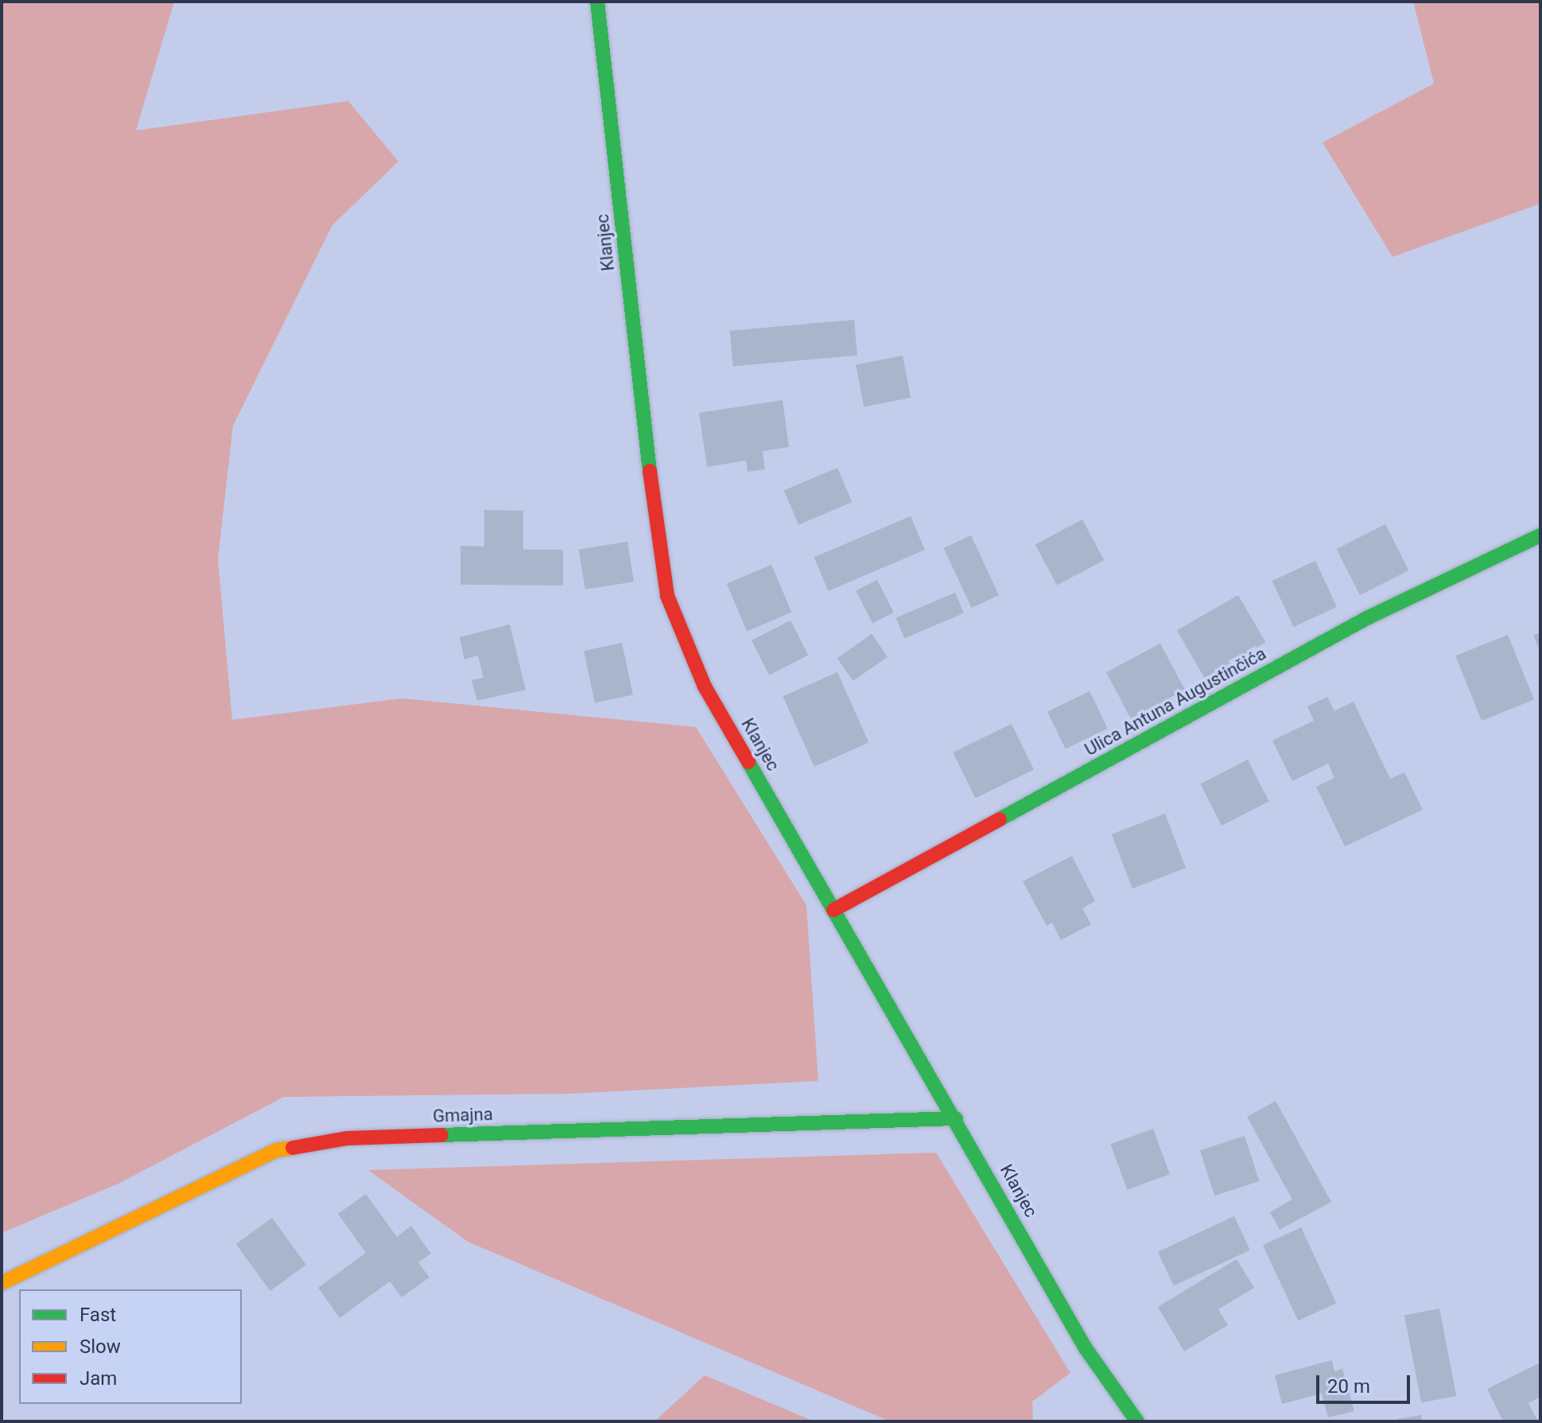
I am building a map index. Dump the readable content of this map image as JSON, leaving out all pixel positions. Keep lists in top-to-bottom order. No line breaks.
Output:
{"streets":{"street":["Klanjec","Ulica Antuna Augustinčića","Gmajna"]},"crossings":[["Klanjec","Ulica Antuna Augustinčića"],["Klanjec","Gmajna"]],"legend":["Fast","Slow","Jam"],"scale_bar":"20 m"}
